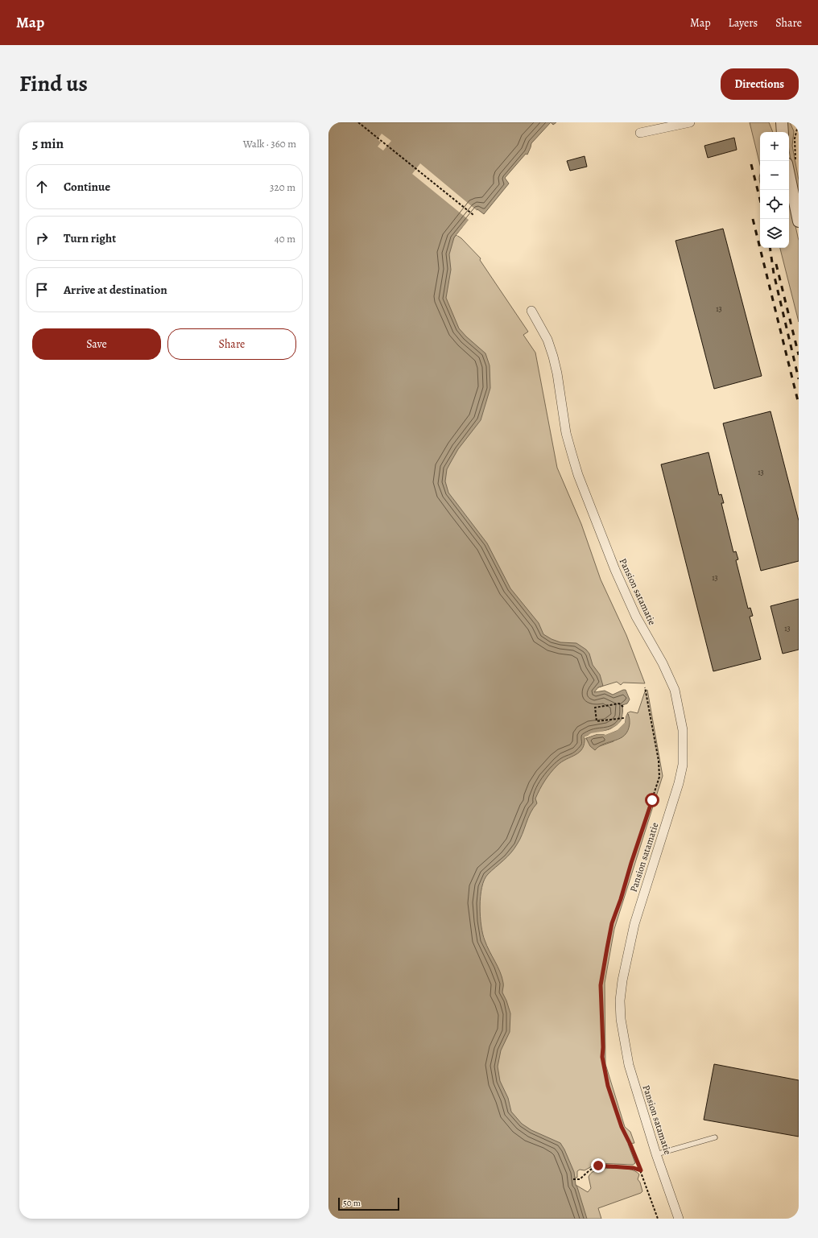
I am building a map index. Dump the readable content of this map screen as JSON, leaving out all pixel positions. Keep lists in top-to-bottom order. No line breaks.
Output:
{"streets":{"street":["Pansion satamatie"]},"house_numbers":["13","13","13","13"],"scale_bar":"50 m","page":{"header":"Map","nav":["Map","Layers","Share"],"title":"Find us","buttons":["Directions",["Save","Share"]],"heading":["5 min","Walk · 360 m"],"map_buttons":["+","−"],"list":[["Continue","320 m"],["Turn right","40 m"],"Arrive at destination"],"scale":"50 m"}}
